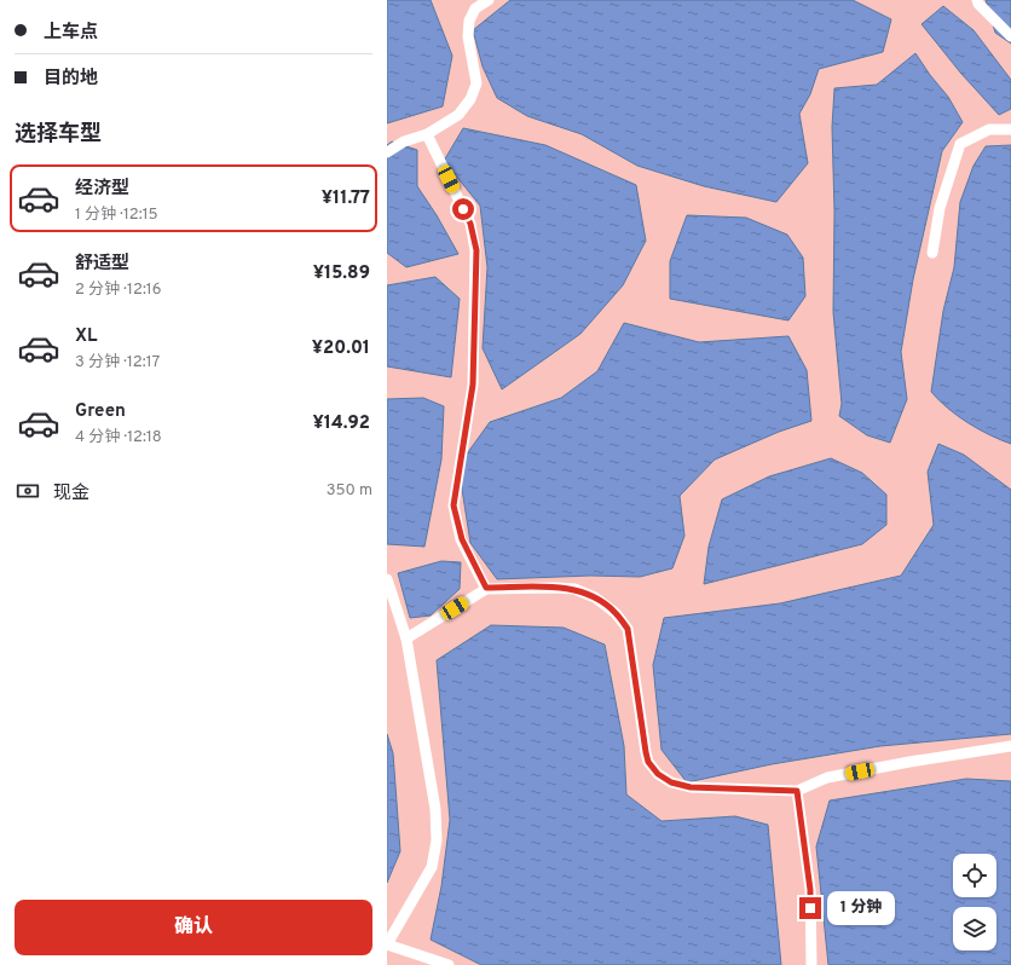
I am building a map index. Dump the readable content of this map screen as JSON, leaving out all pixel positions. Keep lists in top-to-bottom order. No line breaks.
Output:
{"page":{"banner":["上车点","目的地"],"heading":"选择车型","list":[{"name":"经济型","note":"1 分钟 · 12:15","value":"¥11.77"},{"name":"舒适型","note":"2 分钟 · 12:16","value":"¥15.89"},{"name":"XL","note":"3 分钟 · 12:17","value":"¥20.01"},{"name":"Green","note":"4 分钟 · 12:18","value":"¥14.92"}],"pay":["现金","350 m"],"buttons":"确认","bubble":"1 分钟"}}
